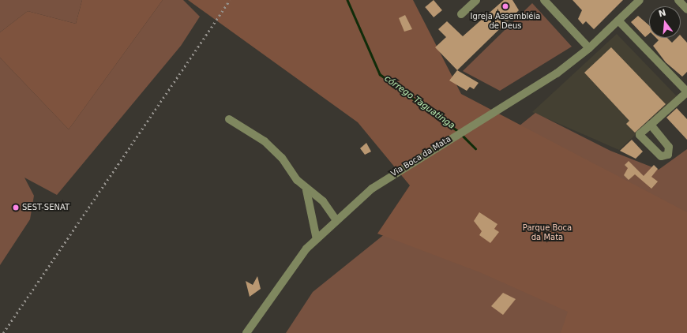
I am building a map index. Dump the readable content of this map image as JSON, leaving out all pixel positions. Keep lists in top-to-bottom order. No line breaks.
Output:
{"streets":{"street":["Via Boca da Mata"]},"water":["córrego Taguatinga"],"parks":["Parque Boca da Mata"],"places":["Igreja Assembléia de Deus","SEST-SENAT"],"north":"top"}
